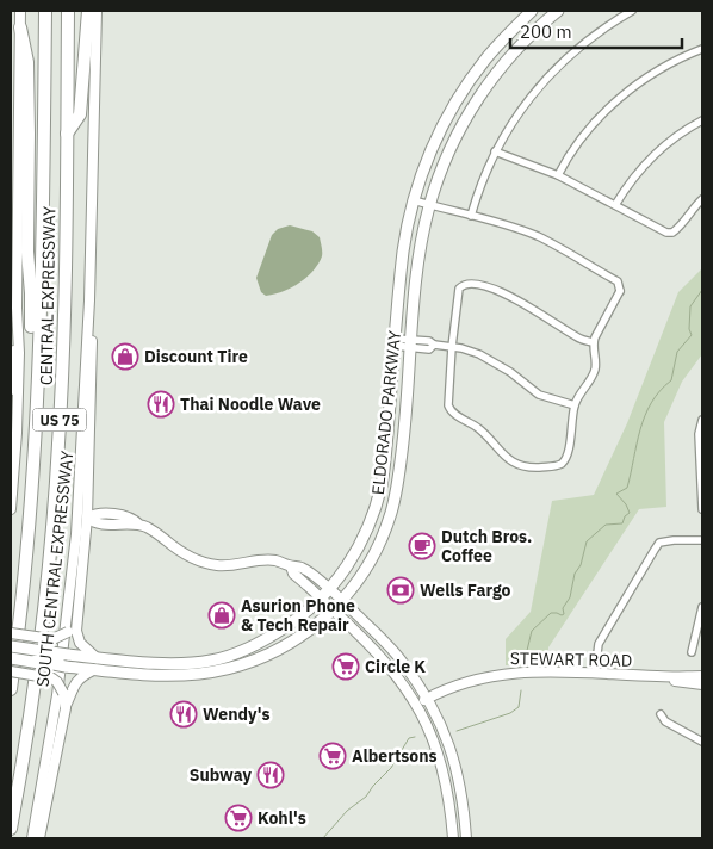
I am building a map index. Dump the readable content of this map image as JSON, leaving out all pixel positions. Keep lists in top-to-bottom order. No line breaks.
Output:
{"streets":{"highway":["CENTRAL EXPRESSWAY","US 75"],"main road":["ELDORADO PARKWAY","SOUTH CENTRAL EXPRESSWAY","STEWART ROAD"]},"places":{"shop":["Discount Tire","Asurion Phone & Tech Repair"],"restaurant":["Thai Noodle Wave","Wendy's","Subway"],"cafe":["Dutch Bros. Coffee"],"bank":["Wells Fargo"],"supermarket":["Circle K","Albertsons","Kohl's"]},"scale_bar":"200 m"}
